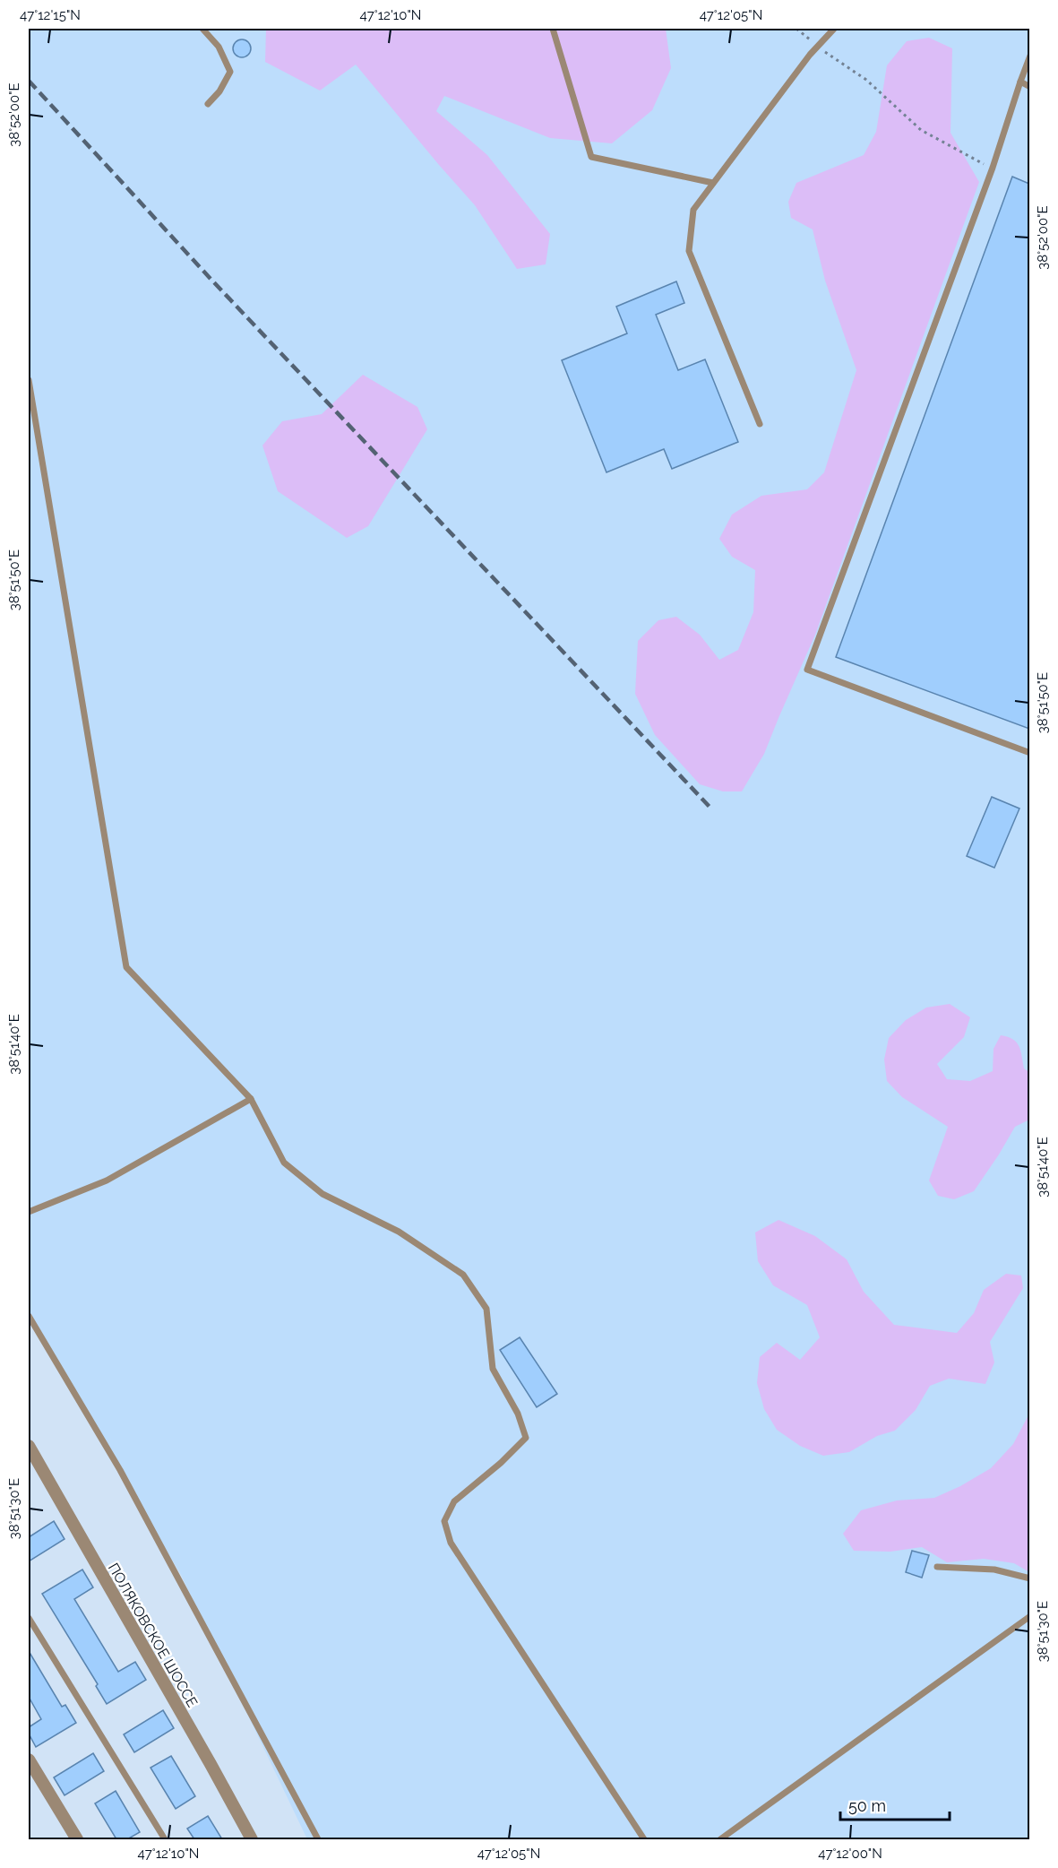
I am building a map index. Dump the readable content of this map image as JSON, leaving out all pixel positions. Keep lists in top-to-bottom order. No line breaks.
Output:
{"streets":{"street":["ПОЛЯКОВСКОЕ ШОССЕ"]},"scale_bar":"50 m","coordinates":["47°12'15\"N","47°12'10\"N","47°12'05\"N","38°52'00\"E","38°51'50\"E","38°51'40\"E","38°51'30\"E","47°12'00\"N"]}
